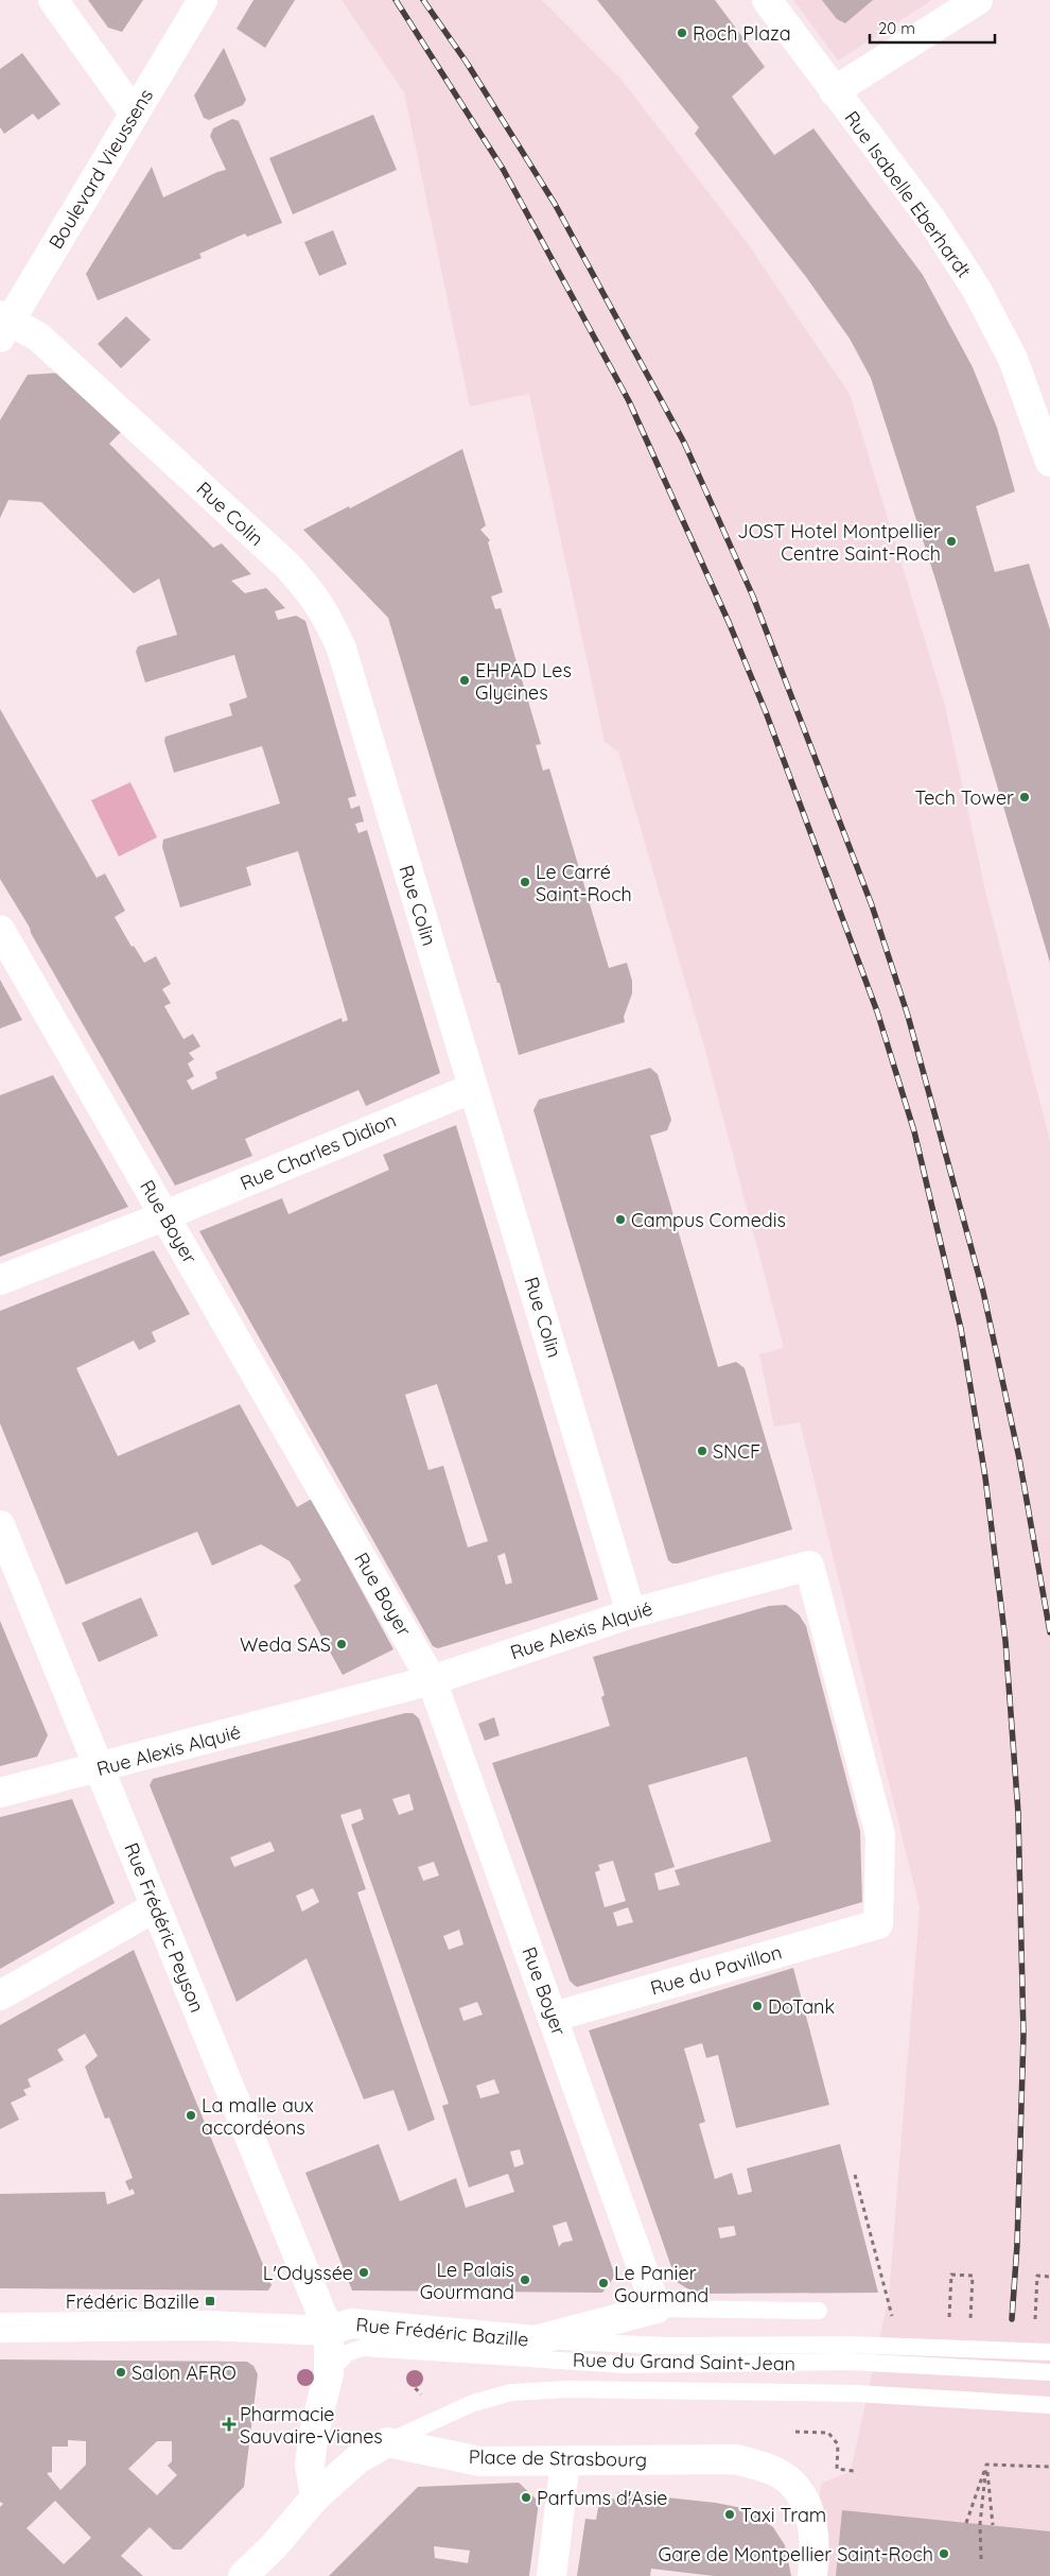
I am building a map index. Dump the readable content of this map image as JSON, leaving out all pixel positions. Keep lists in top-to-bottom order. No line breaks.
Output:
{"streets":{"street":["Boulevard Vieussens","Rue Isabelle Eberhardt","Rue Colin","Rue Charles Didion","Rue Boyer","Rue Alexis Alquié","Rue Frédéric Peyson","Rue du Pavillon","Rue Frédéric Bazille","Place de Strasbourg"],"lane":["Rue du Grand Saint-Jean"]},"crossings":[["Boulevard Vieussens","Rue Colin"],["Rue Colin","Rue Charles Didion"],["Rue Colin","Rue Alexis Alquié"],["Rue Charles Didion","Rue Boyer"],["Rue Boyer","Rue Alexis Alquié"],["Rue Boyer","Rue du Pavillon"],["Rue Boyer","Rue Frédéric Bazille"],["Rue Alexis Alquié","Rue Frédéric Peyson"],["Rue Alexis Alquié","Rue du Pavillon"],["Rue Frédéric Peyson","Rue Frédéric Bazille"],["Rue Frédéric Bazille","Rue du Grand Saint-Jean"],["Rue du Grand Saint-Jean","Place de Strasbourg"]],"places":{"other":["Roch Plaza","JOST Hotel Montpellier Centre Saint-Roch","EHPAD Les Glycines","Tech Tower","Le Carré Saint-Roch","Campus Comedis","SNCF","Weda SAS","DoTank","La malle aux accordéons","L'Odyssée","Le Palais Gourmand","Le Panier Gourmand","Salon AFRO","Parfums d'Asie","Taxi Tram","Gare de Montpellier Saint-Roch"],"transit":["Frédéric Bazille"],"health":["Pharmacie Sauvaire-Vianes"]},"scale_bar":"20 m"}
